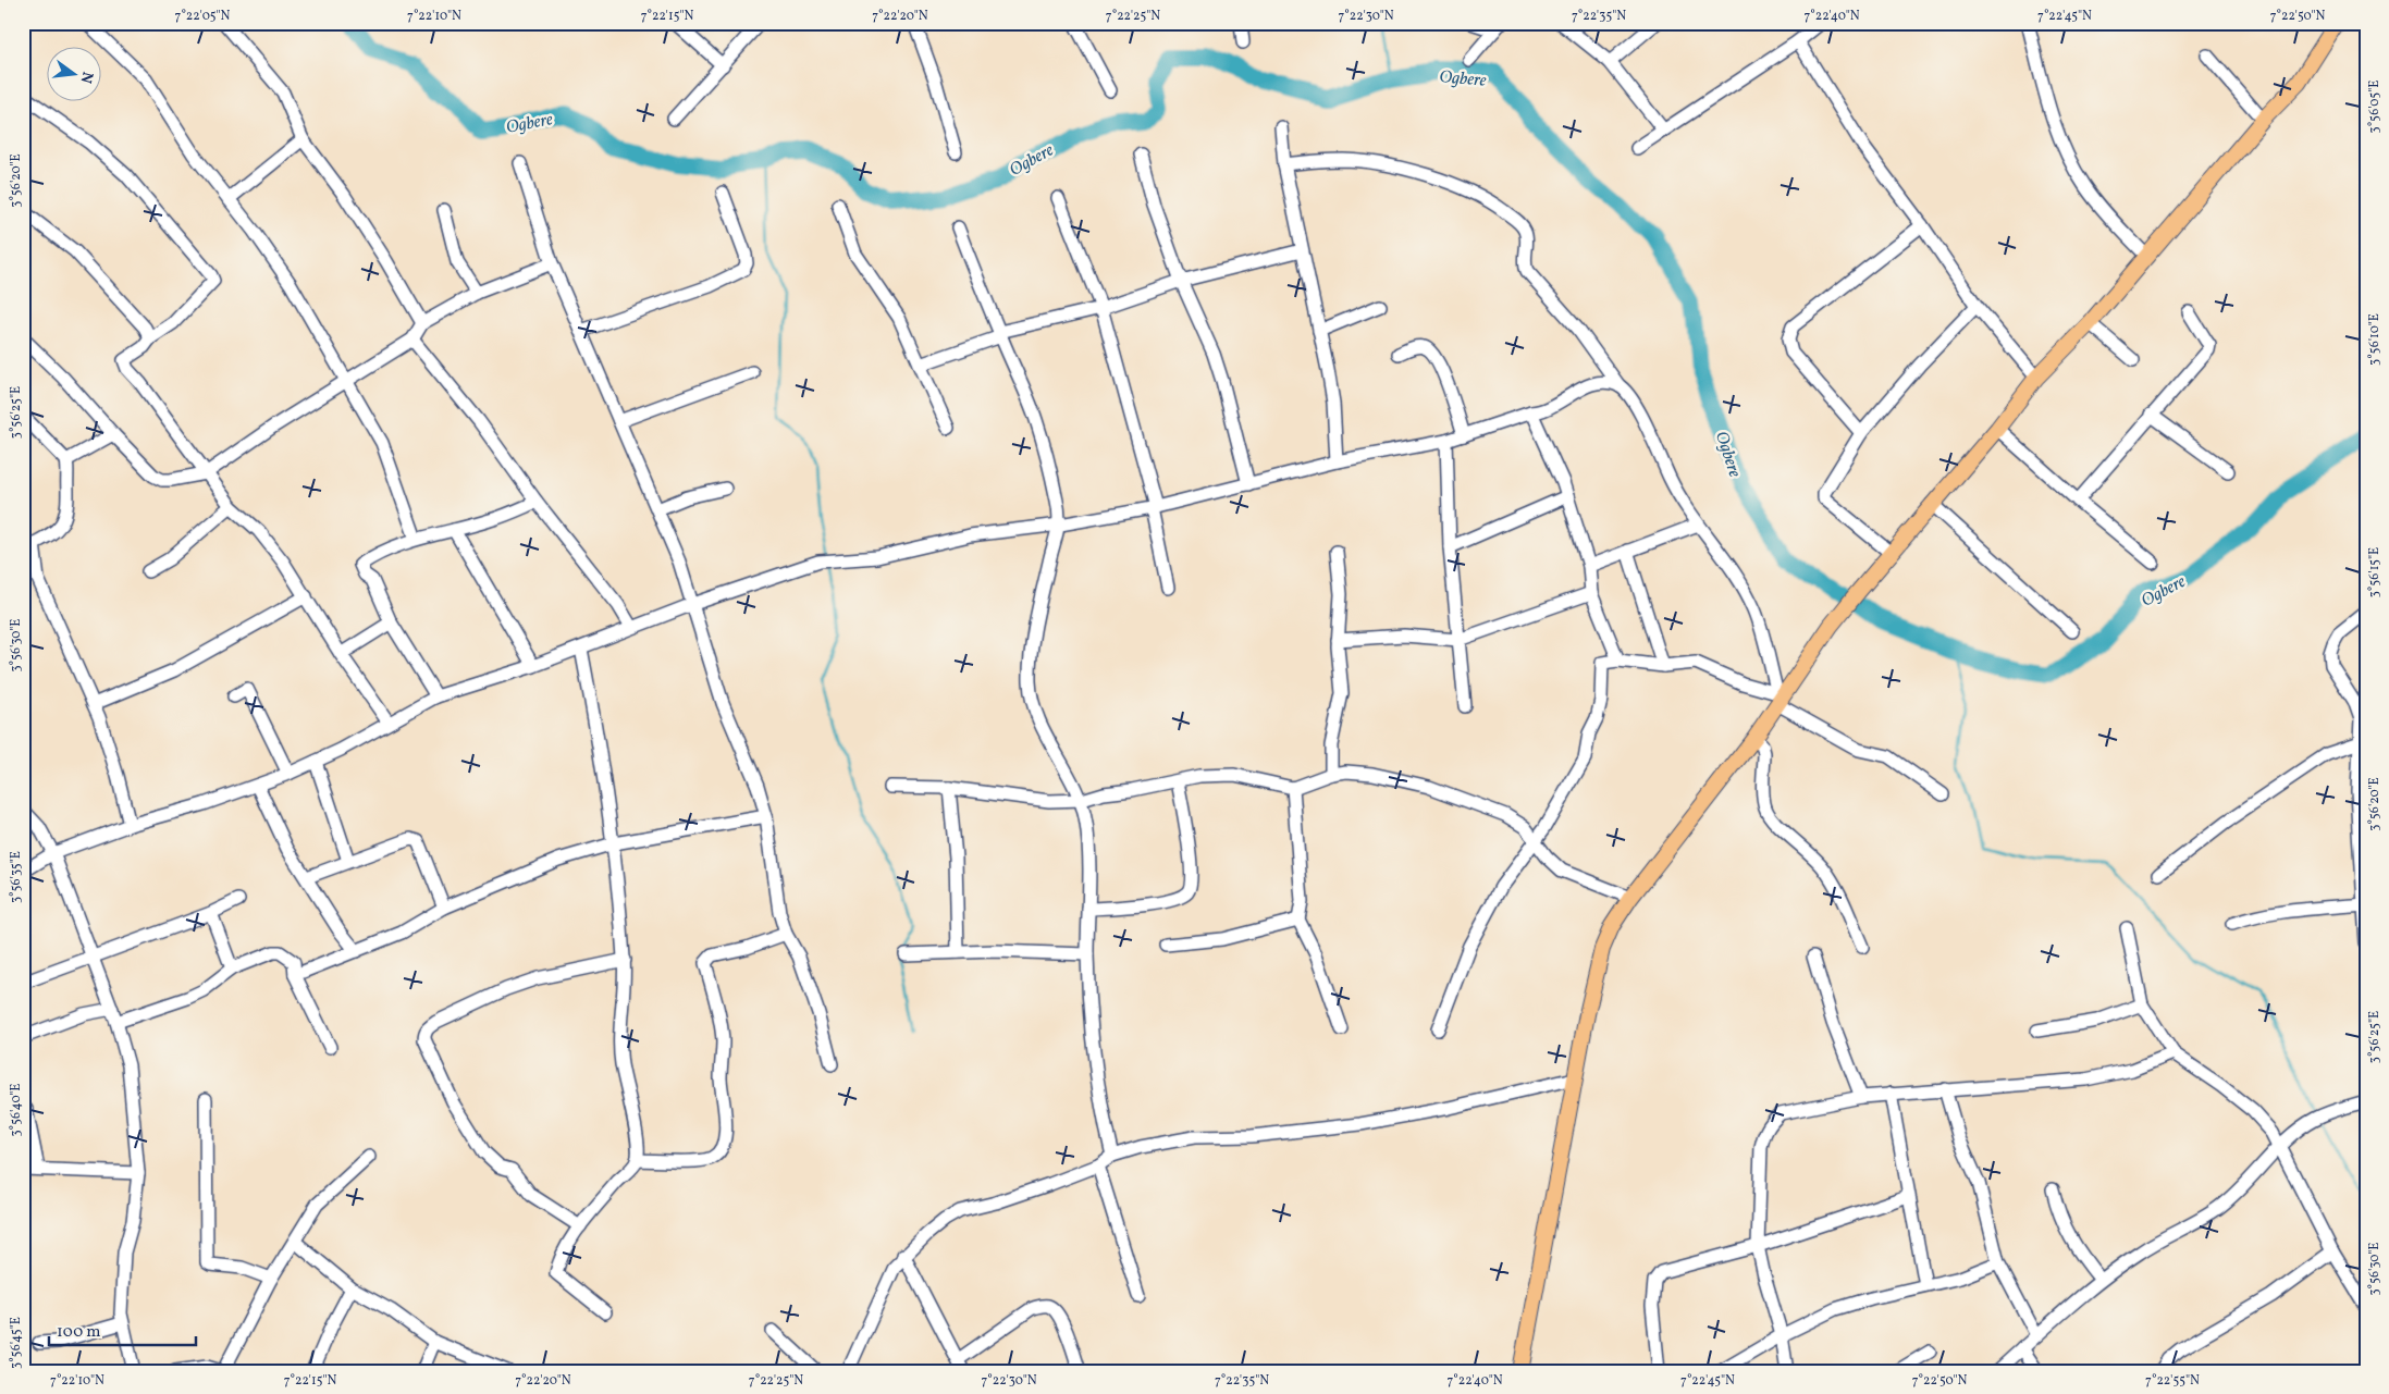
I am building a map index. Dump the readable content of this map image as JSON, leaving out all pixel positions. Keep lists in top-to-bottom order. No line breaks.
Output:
{"water":["Ogbere"],"scale_bar":"100 m","north":"right","coordinates":["7°22'05\"N","7°22'10\"N","7°22'15\"N","7°22'20\"N","7°22'25\"N","7°22'30\"N","7°22'35\"N","7°22'40\"N","7°22'45\"N","7°22'50\"N","3°56'05\"E","3°56'20\"E","3°56'10\"E","3°56'25\"E","3°56'15\"E","3°56'30\"E","3°56'35\"E","3°56'40\"E","3°56'45\"E","7°22'55\"N"]}
